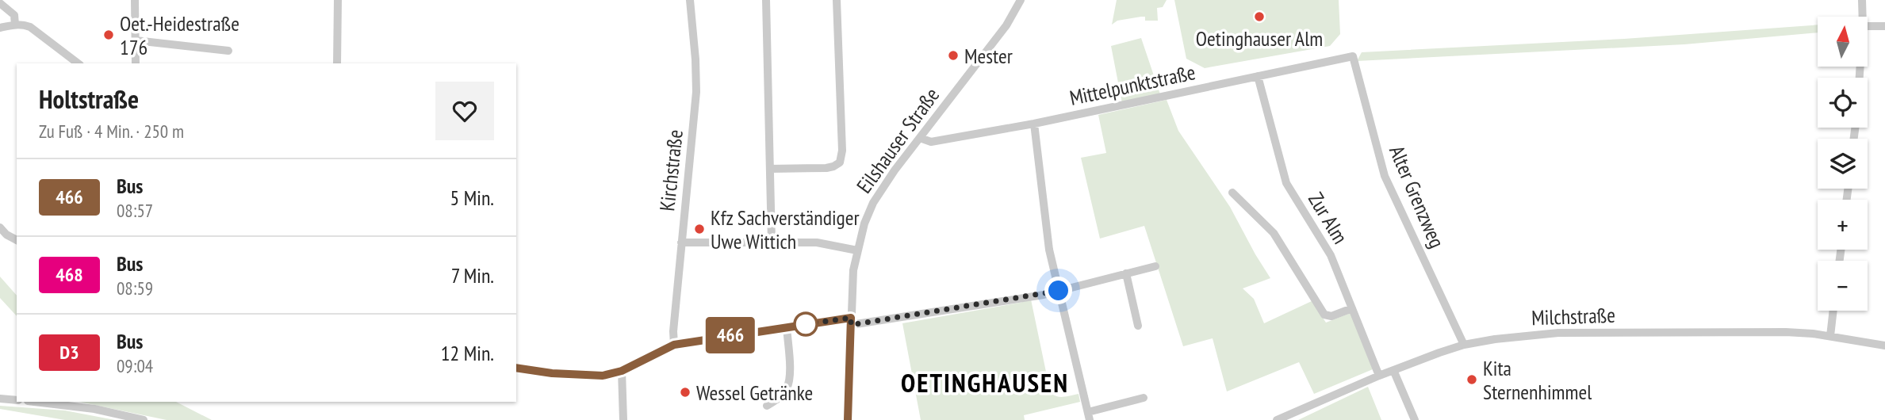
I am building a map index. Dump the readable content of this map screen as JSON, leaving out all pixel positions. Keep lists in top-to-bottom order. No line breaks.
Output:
{"streets":{"street":["Mittelpunktstraße","Eilshauser Straße","Kirchstraße","Alter Grenzweg","Zur Alm","Milchstraße"]},"crossings":[["Mittelpunktstraße","Eilshauser Straße"],["Mittelpunktstraße","Alter Grenzweg"],["Mittelpunktstraße","Zur Alm"],["Alter Grenzweg","Milchstraße"],["Zur Alm","Milchstraße"]],"districts":["OETINGHAUSEN"],"places":["Oetinghauser Alm","Oet.-Heidestraße 176","Mester","Kfz Sachverständiger Uwe Wittich","Kita Sternenhimmel","Wessel Getränke"],"lines":["bus line 466"],"north":"top","page":{"on_map":"466","map_buttons":["+","−"],"heading":["Holtstraße","Zu Fuß · 4 Min. · 250 m"],"list":[{"mark":"466","name":"Bus","note":"08:57","value":"5 Min."},{"mark":"468","name":"Bus","note":"08:59","value":"7 Min."},{"mark":"D3","name":"Bus","note":"09:04","value":"12 Min."}]}}
